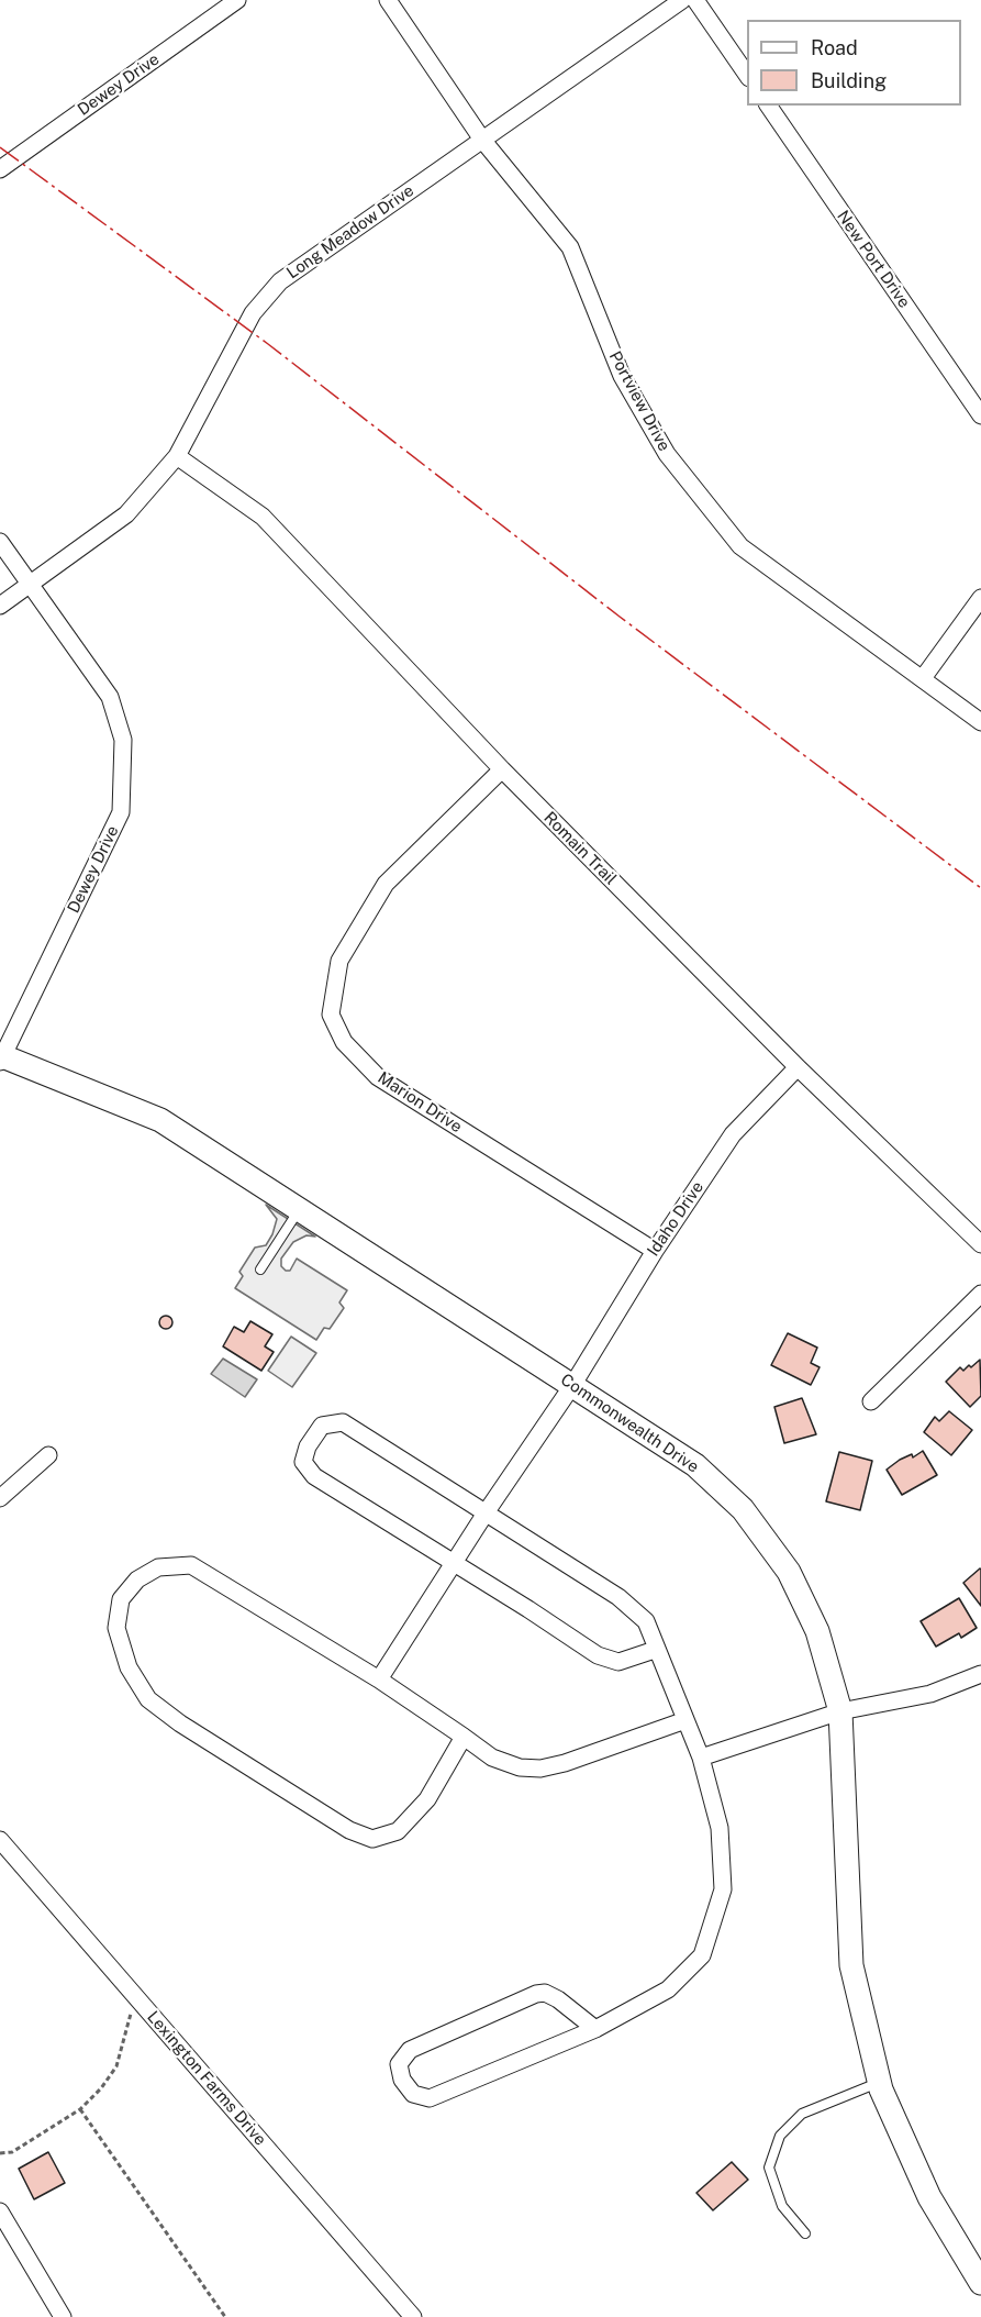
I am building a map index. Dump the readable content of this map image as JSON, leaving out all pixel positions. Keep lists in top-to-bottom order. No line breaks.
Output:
{"streets":{"street":["Dewey Drive","Long Meadow Drive","New Port Drive","Portview Drive","Romain Trail","Marion Drive","Idaho Drive","Commonwealth Drive","Lexington Farms Drive"]},"crossings":[["Dewey Drive","Long Meadow Drive"],["Dewey Drive","Commonwealth Drive"],["Long Meadow Drive","Portview Drive"],["Long Meadow Drive","Romain Trail"],["Romain Trail","Marion Drive"],["Romain Trail","Idaho Drive"],["Marion Drive","Idaho Drive"],["Idaho Drive","Commonwealth Drive"]],"legend":["Road","Building"]}
